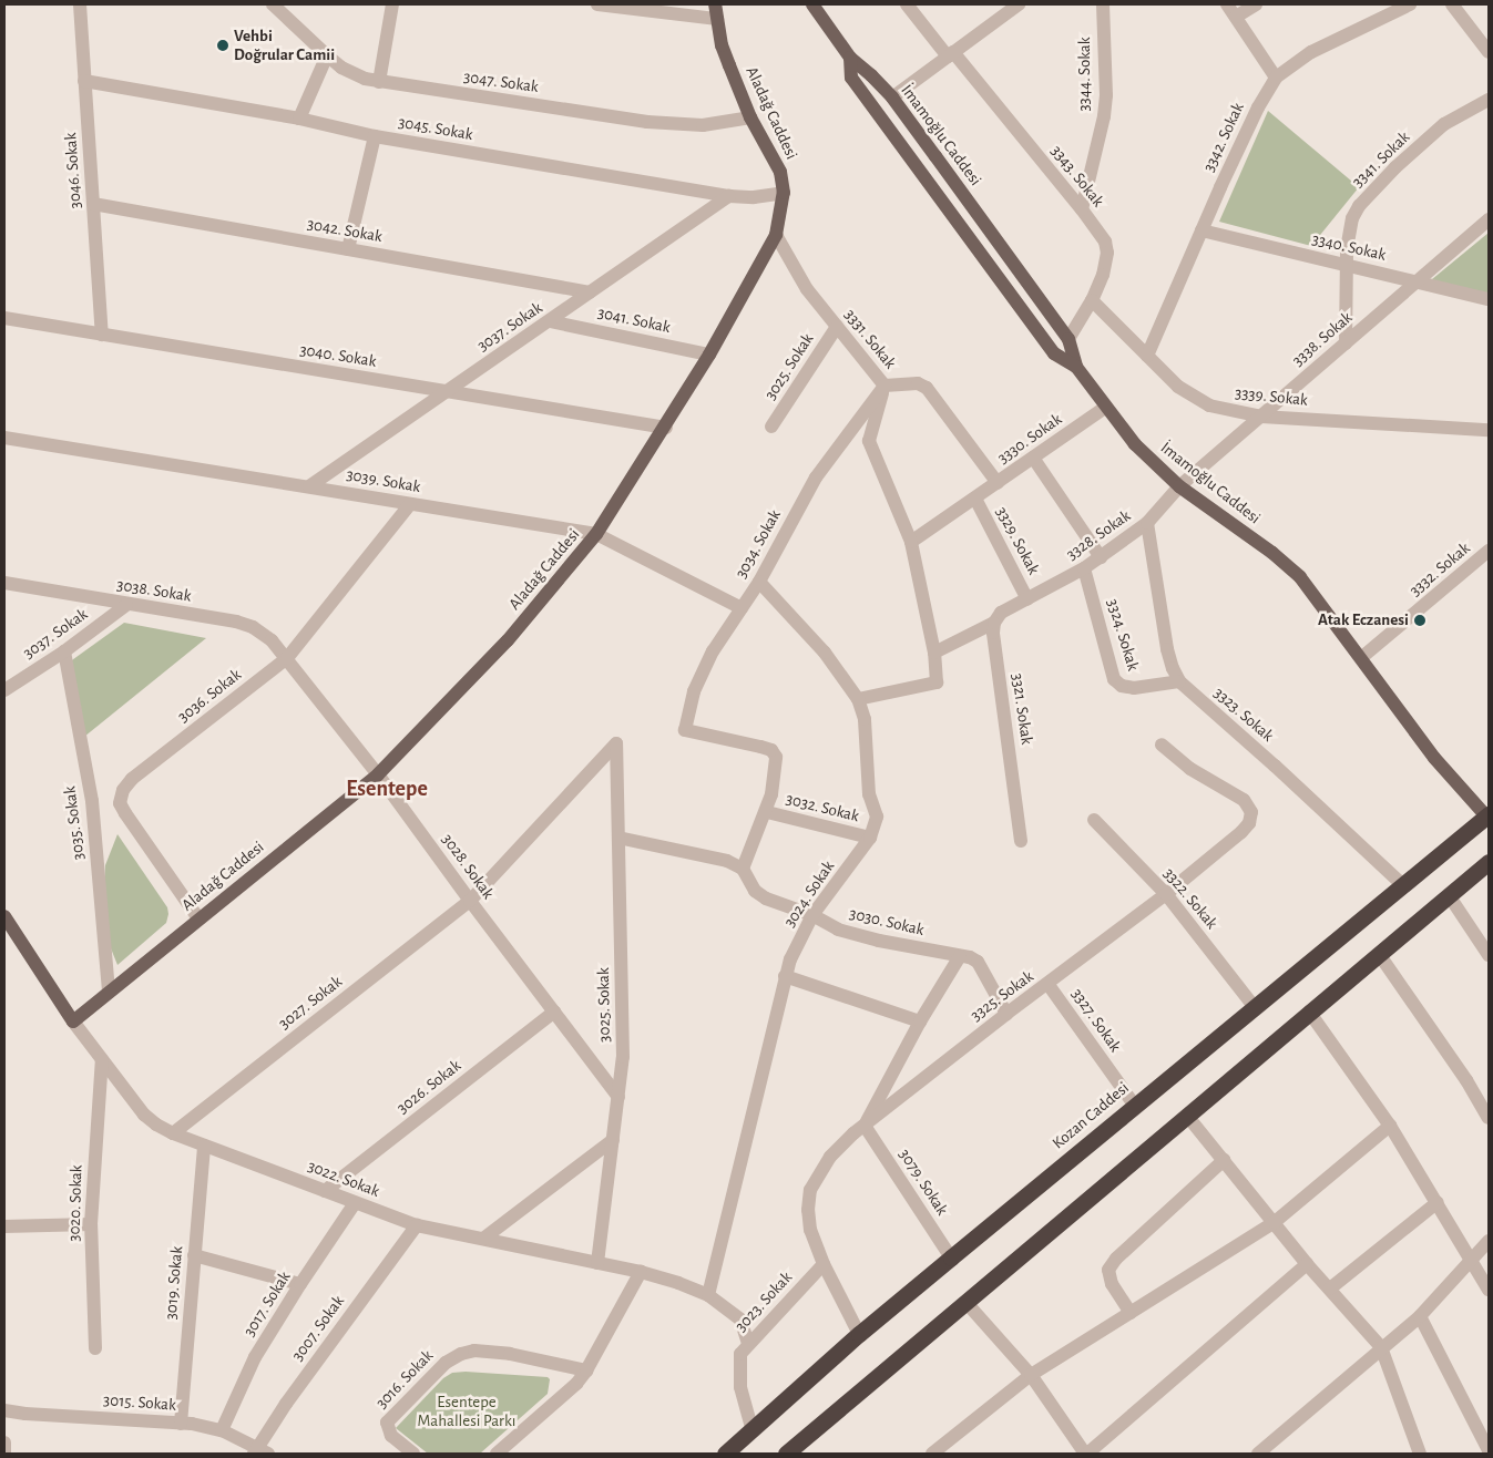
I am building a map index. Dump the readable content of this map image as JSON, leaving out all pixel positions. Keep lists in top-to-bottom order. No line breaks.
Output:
{"streets":{"highway":["Kozan Caddesi"],"main road":["Aladağ Caddesi","İmamoğlu Caddesi","3022. Sokak"],"street":["3344. Sokak","3047. Sokak","3045. Sokak","3342. Sokak","3341. Sokak","3046. Sokak","3343. Sokak","3042. Sokak","3340. Sokak","3041. Sokak","3037. Sokak","3331. Sokak","3338. Sokak","3040. Sokak","3025. Sokak","3339. Sokak","3330. Sokak","3039. Sokak","3328. Sokak","3329. Sokak","3034. Sokak","3332. Sokak","3038. Sokak","3324. Sokak","3036. Sokak","3321. Sokak","3323. Sokak","3032. Sokak","3035. Sokak","3028. Sokak","3024. Sokak","3322. Sokak","3030. Sokak","3325. Sokak","3027. Sokak","3327. Sokak","3026. Sokak","3079. Sokak","3020. Sokak","3019. Sokak","3023. Sokak","3017. Sokak","3007. Sokak","3016. Sokak","3015. Sokak"]},"crossings":[["3344. Sokak","3343. Sokak"],["3047. Sokak","Aladağ Caddesi"],["Aladağ Caddesi","3045. Sokak"],["Aladağ Caddesi","3041. Sokak"],["Aladağ Caddesi","3331. Sokak"],["Aladağ Caddesi","3040. Sokak"],["Aladağ Caddesi","3039. Sokak"],["Aladağ Caddesi","3036. Sokak"],["Aladağ Caddesi","3035. Sokak"],["Aladağ Caddesi","3028. Sokak"],["Aladağ Caddesi","3022. Sokak"],["3045. Sokak","3046. Sokak"],["3045. Sokak","3037. Sokak"],["İmamoğlu Caddesi","3343. Sokak"],["İmamoğlu Caddesi","3338. Sokak"],["İmamoğlu Caddesi","3330. Sokak"],["İmamoğlu Caddesi","3328. Sokak"],["İmamoğlu Caddesi","3332. Sokak"],["İmamoğlu Caddesi","Kozan Caddesi"],["3342. Sokak","3341. Sokak"],["3342. Sokak","3340. Sokak"],["3342. Sokak","3338. Sokak"],["3342. Sokak","3339. Sokak"],["3341. Sokak","3340. Sokak"],["3341. Sokak","3338. Sokak"],["3341. Sokak","3339. Sokak"],["3046. Sokak","3042. Sokak"],["3046. Sokak","3040. Sokak"],["3343. Sokak","3339. Sokak"],["3042. Sokak","3037. Sokak"],["3340. Sokak","3338. Sokak"],["3340. Sokak","3339. Sokak"],["3041. Sokak","3037. Sokak"],["3037. Sokak","3040. Sokak"],["3037. Sokak","3039. Sokak"],["3037. Sokak","3038. Sokak"],["3037. Sokak","3035. Sokak"],["3331. Sokak","3025. Sokak"],["3331. Sokak","3330. Sokak"],["3331. Sokak","3034. Sokak"],["3338. Sokak","3339. Sokak"],["3338. Sokak","3328. Sokak"],["3025. Sokak","3028. Sokak"],["3025. Sokak","3027. Sokak"],["3025. Sokak","3022. Sokak"],["3330. Sokak","3329. Sokak"],["3039. Sokak","3034. Sokak"],["3039. Sokak","3036. Sokak"],["3328. Sokak","3329. Sokak"],["3328. Sokak","3324. Sokak"],["3328. Sokak","3323. Sokak"],["3034. Sokak","3032. Sokak"],["3034. Sokak","3024. Sokak"],["3038. Sokak","3036. Sokak"],["3038. Sokak","3028. Sokak"],["3324. Sokak","3323. Sokak"],["3036. Sokak","3028. Sokak"],["3323. Sokak","Kozan Caddesi"],["3032. Sokak","3024. Sokak"],["3028. Sokak","3027. Sokak"],["3028. Sokak","3026. Sokak"],["3024. Sokak","3030. Sokak"],["3024. Sokak","3022. Sokak"],["3322. Sokak","3325. Sokak"],["3322. Sokak","Kozan Caddesi"],["3030. Sokak","3325. Sokak"],["3325. Sokak","3327. Sokak"],["3325. Sokak","Kozan Caddesi"],["3325. Sokak","3079. Sokak"],["3325. Sokak","3023. Sokak"],["3027. Sokak","3022. Sokak"],["3327. Sokak","Kozan Caddesi"],["3026. Sokak","3022. Sokak"],["Kozan Caddesi","3079. Sokak"],["Kozan Caddesi","3023. Sokak"],["3022. Sokak","3020. Sokak"],["3022. Sokak","3019. Sokak"],["3022. Sokak","3023. Sokak"],["3022. Sokak","3017. Sokak"],["3022. Sokak","3007. Sokak"],["3019. Sokak","3015. Sokak"],["3017. Sokak","3015. Sokak"],["3007. Sokak","3015. Sokak"]],"districts":["Esentepe"],"parks":["Esentepe Mahallesi Parkı"],"places":["Vehbi Doğrular Camii","Atak Eczanesi"]}
